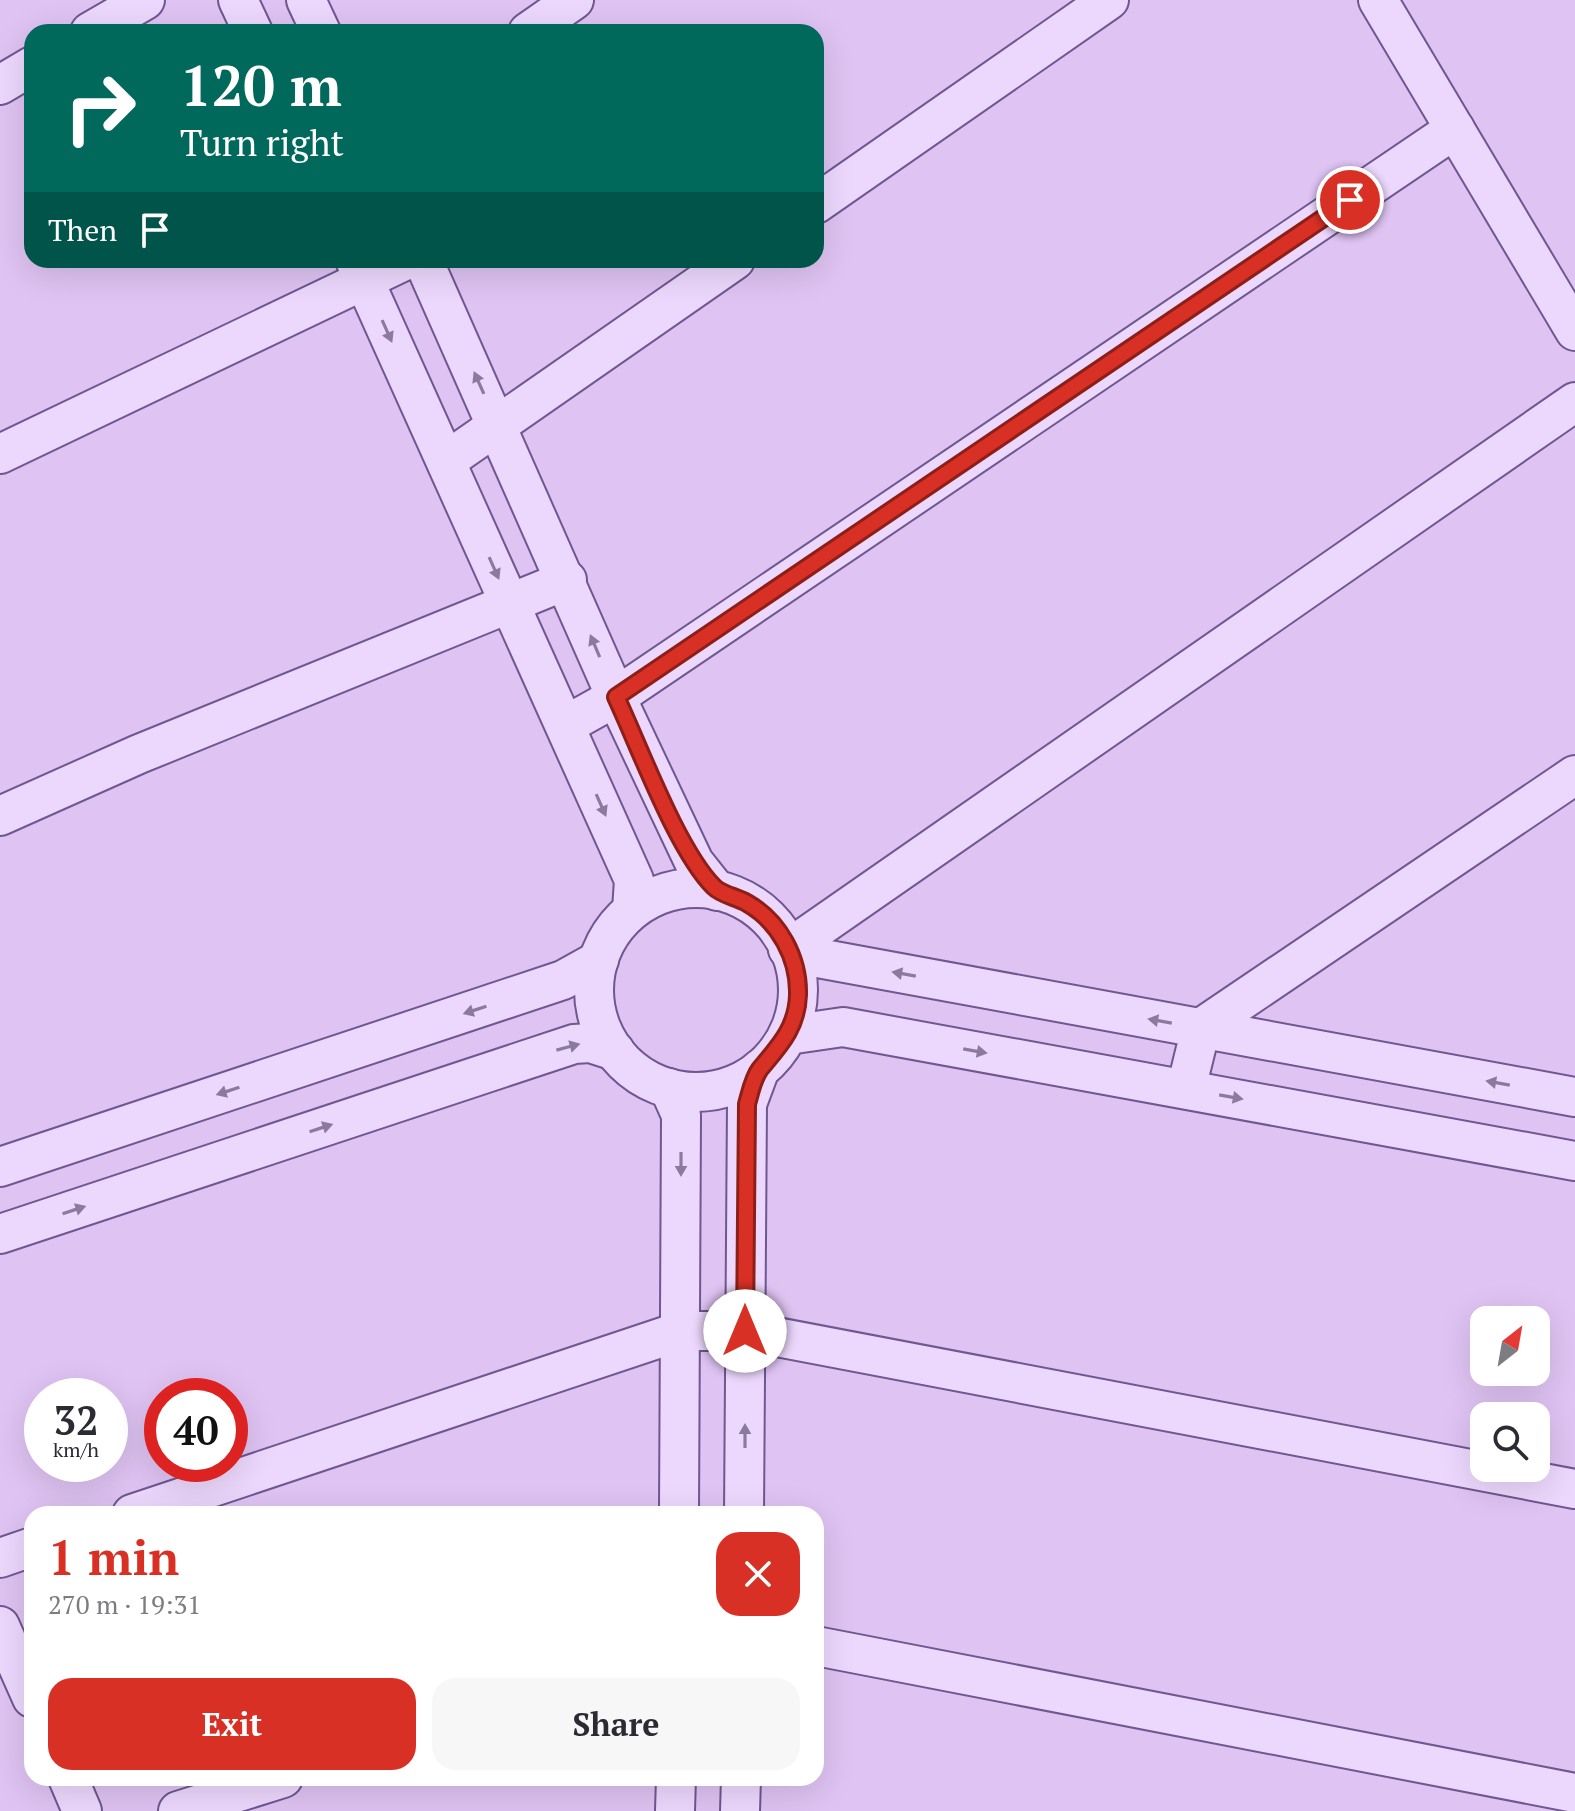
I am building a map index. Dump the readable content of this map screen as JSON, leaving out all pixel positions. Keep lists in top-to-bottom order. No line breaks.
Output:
{"north":"top right","page":{"turn":["120 m","Turn right"],"then":"Then","speed":"32 km/h","limit":"40","heading":["1 min","270 m · 19:31"],"buttons":["Exit","Share"]}}
